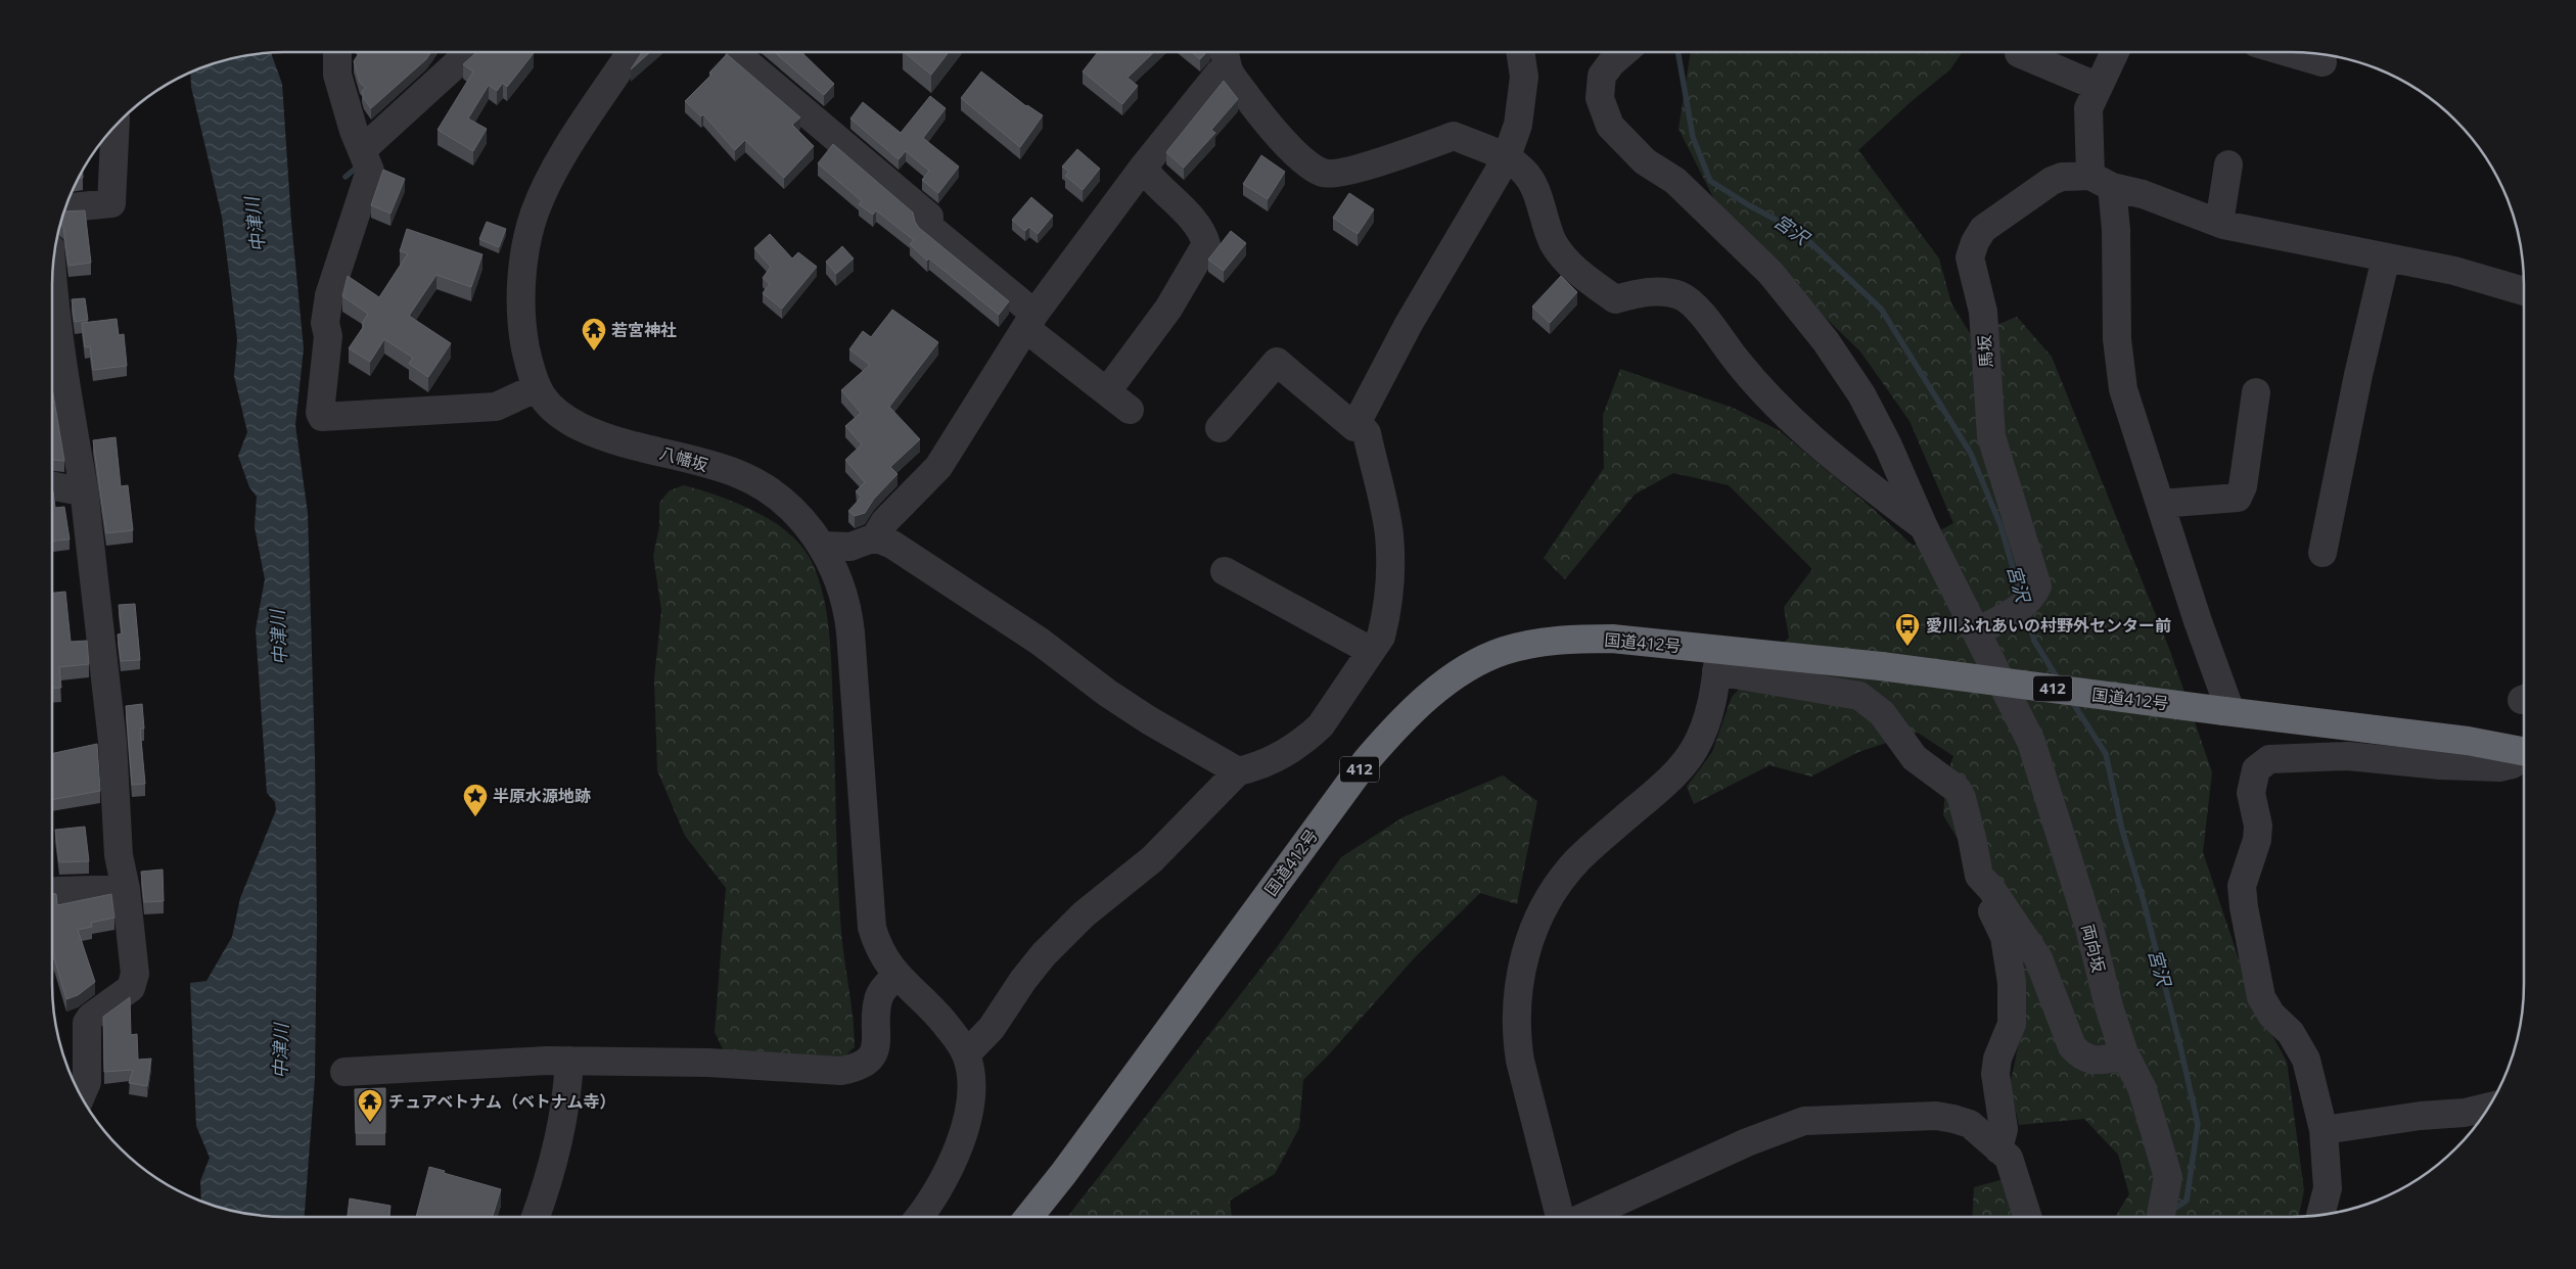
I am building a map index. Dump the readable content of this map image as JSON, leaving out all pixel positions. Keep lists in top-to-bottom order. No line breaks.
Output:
{"streets":{"highway":["国道412号","412"],"street":["馬坂","八幡坂","両向坂"]},"crossings":[["馬坂","両向坂"]],"water":["中津川","宮沢"],"places":{"temple":["若宮神社","チュアベトナム（ベトナム寺）"],"bus stop":["愛川ふれあいの村野外センター前"],"place":["半原水源地跡"]}}
